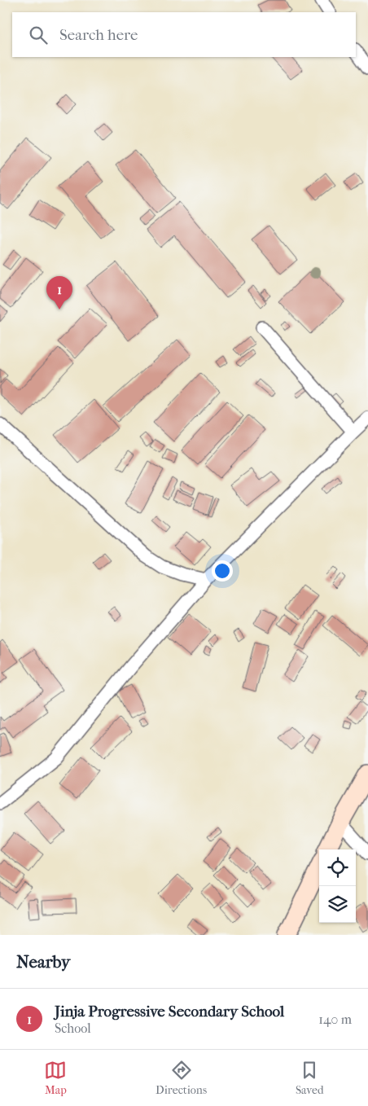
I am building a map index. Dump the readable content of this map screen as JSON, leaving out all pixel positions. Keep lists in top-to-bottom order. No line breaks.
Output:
{"page":{"search":"Search here","pins":"1","heading":"Nearby","list":[{"mark":"1","name":"Jinja Progressive Secondary School","note":"School","value":"140 m"}],"nav":["Map","Directions","Saved"]}}
